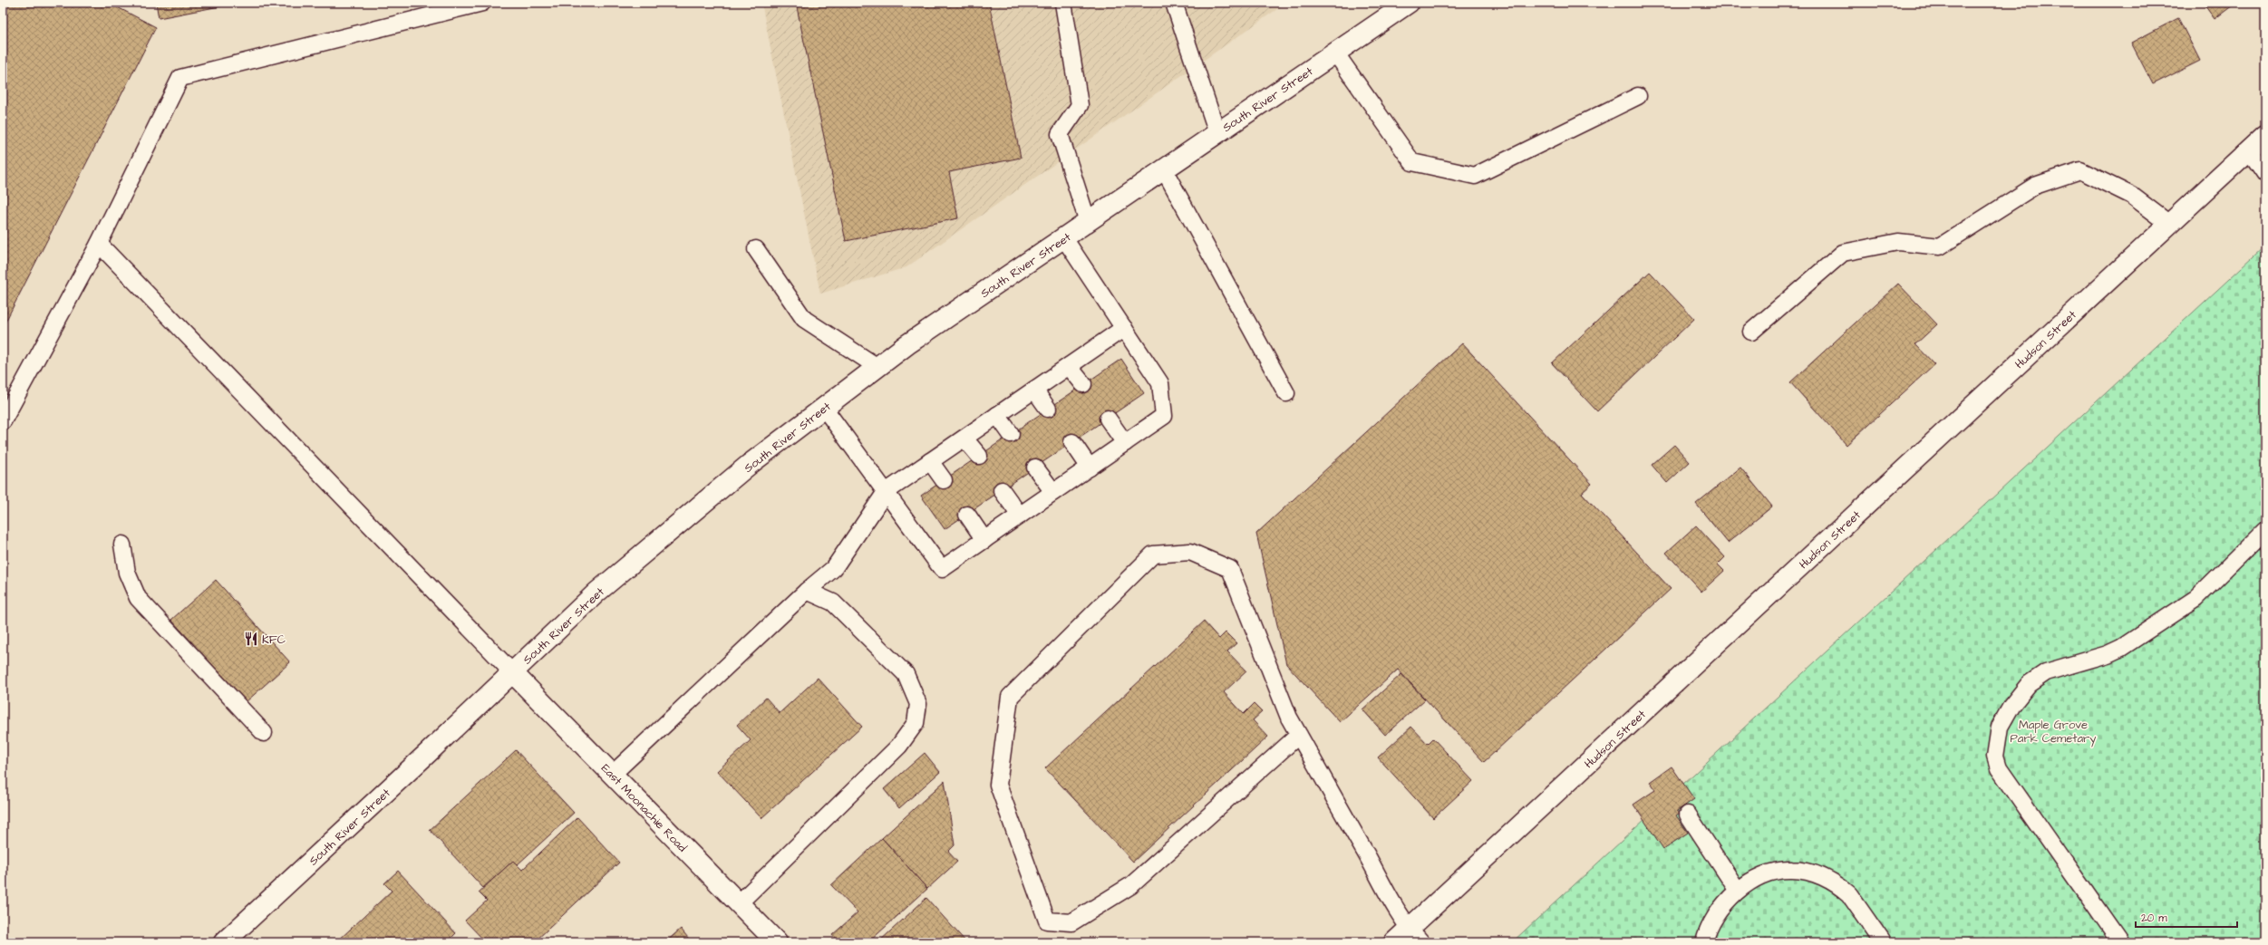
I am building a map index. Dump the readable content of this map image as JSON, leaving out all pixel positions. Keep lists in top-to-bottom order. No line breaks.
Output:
{"streets":{"main road":["South River Street","Hudson Street","East Moonachie Road"]},"crossings":[["South River Street","East Moonachie Road"]],"parks":["Maple Grove Park Cemetary"],"places":{"restaurant":["KFC"]},"scale_bar":"20 m"}
